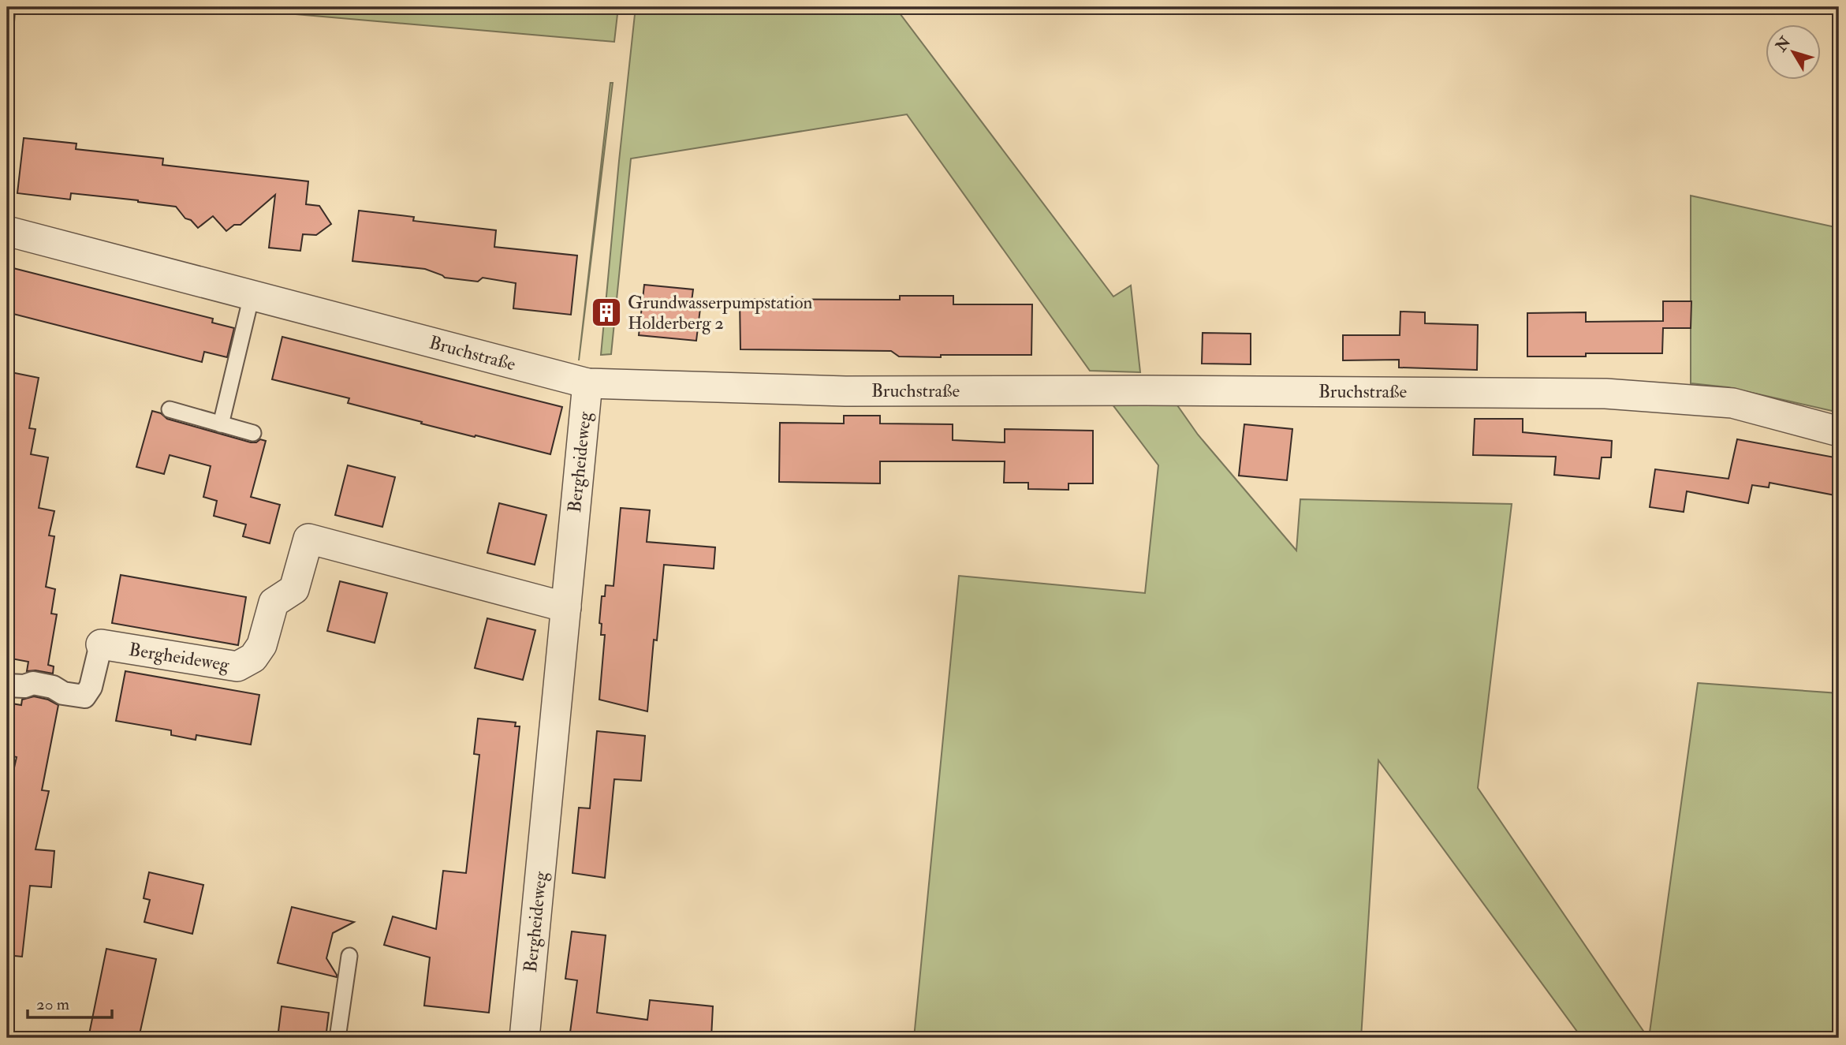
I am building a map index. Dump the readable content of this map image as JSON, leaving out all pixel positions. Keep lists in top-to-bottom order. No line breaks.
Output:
{"streets":{"street":["Bruchstraße","Bergheideweg"]},"crossings":[["Bruchstraße","Bergheideweg"]],"places":{"building":["Grundwasserpumpstation Holderberg 2"]},"scale_bar":"20 m","north":"top left"}
